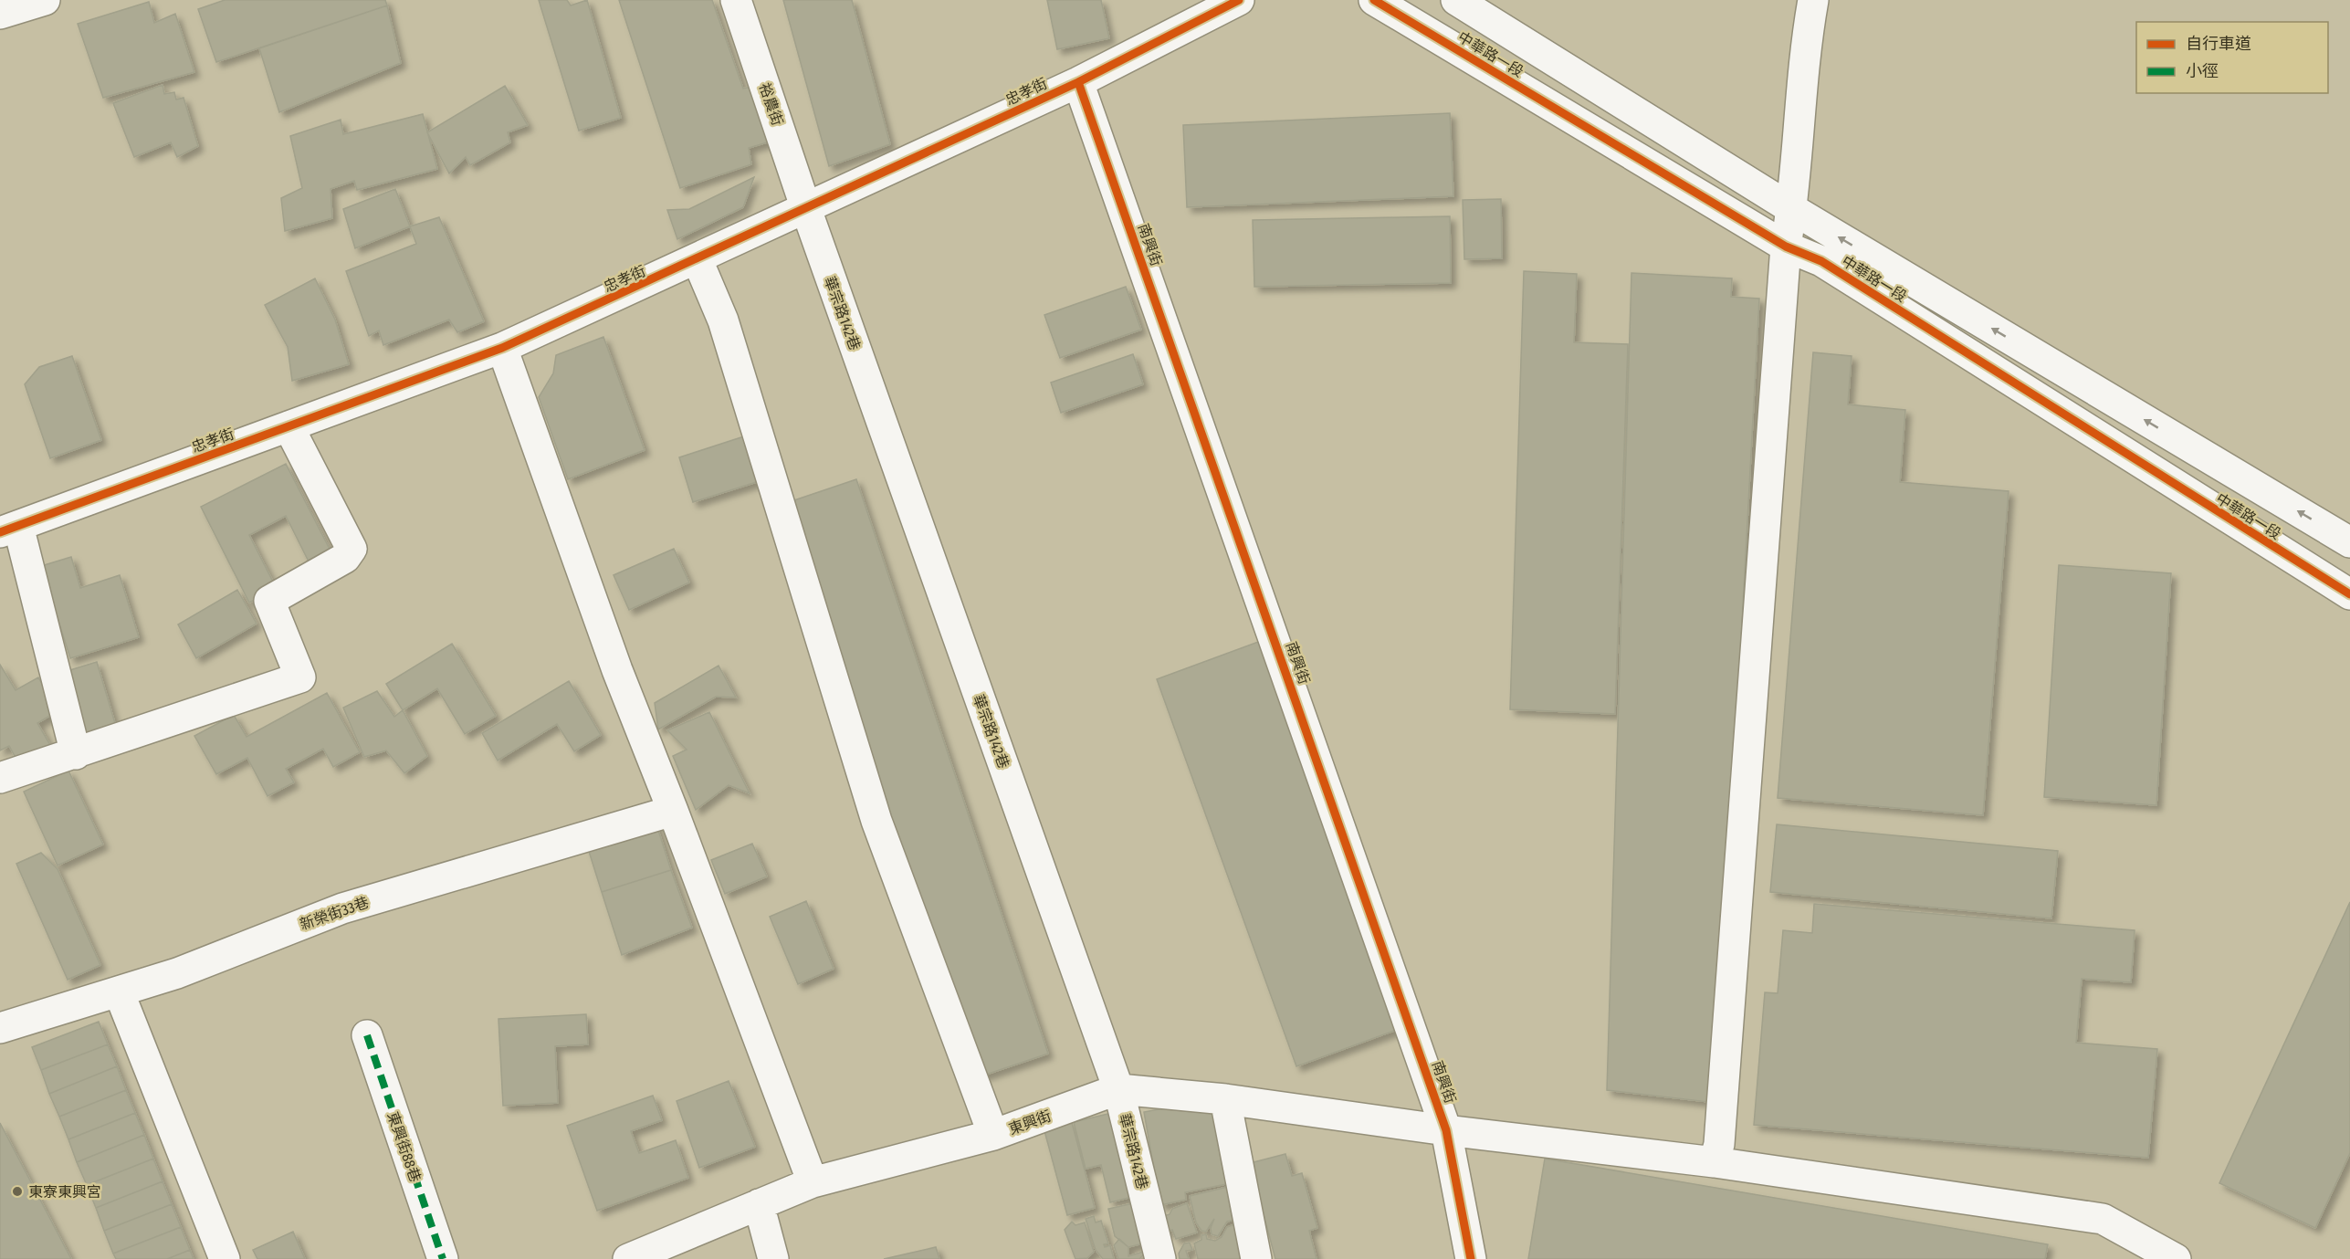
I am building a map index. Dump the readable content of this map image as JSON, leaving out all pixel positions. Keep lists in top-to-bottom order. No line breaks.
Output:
{"streets":{"street":["中華路一段","忠孝街","裕農街","南興街","華宗路142巷","新榮街33巷","東興街","東興街88巷"]},"crossings":[["忠孝街","裕農街"],["忠孝街","南興街"],["忠孝街","華宗路142巷"],["裕農街","華宗路142巷"],["南興街","東興街"],["華宗路142巷","東興街"]],"places":["東寮東興宮"],"legend":["自行車道","小徑"]}
